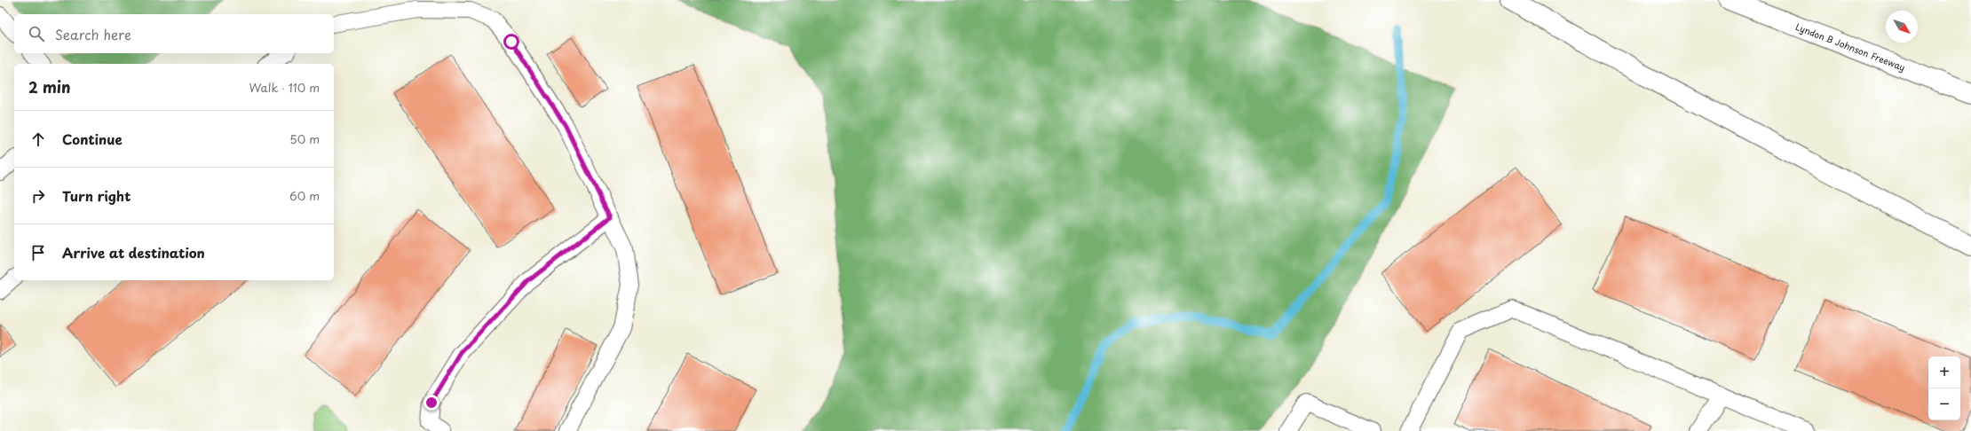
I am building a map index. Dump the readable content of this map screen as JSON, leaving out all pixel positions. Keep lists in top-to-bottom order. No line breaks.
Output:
{"streets":{"highway":["Lyndon B Johnson Freeway"]},"north":"bottom right","page":{"search":"Search here","heading":["2 min","Walk · 110 m"],"list":[["Continue","50 m"],["Turn right","60 m"],"Arrive at destination"],"map_buttons":["+","−"]}}
